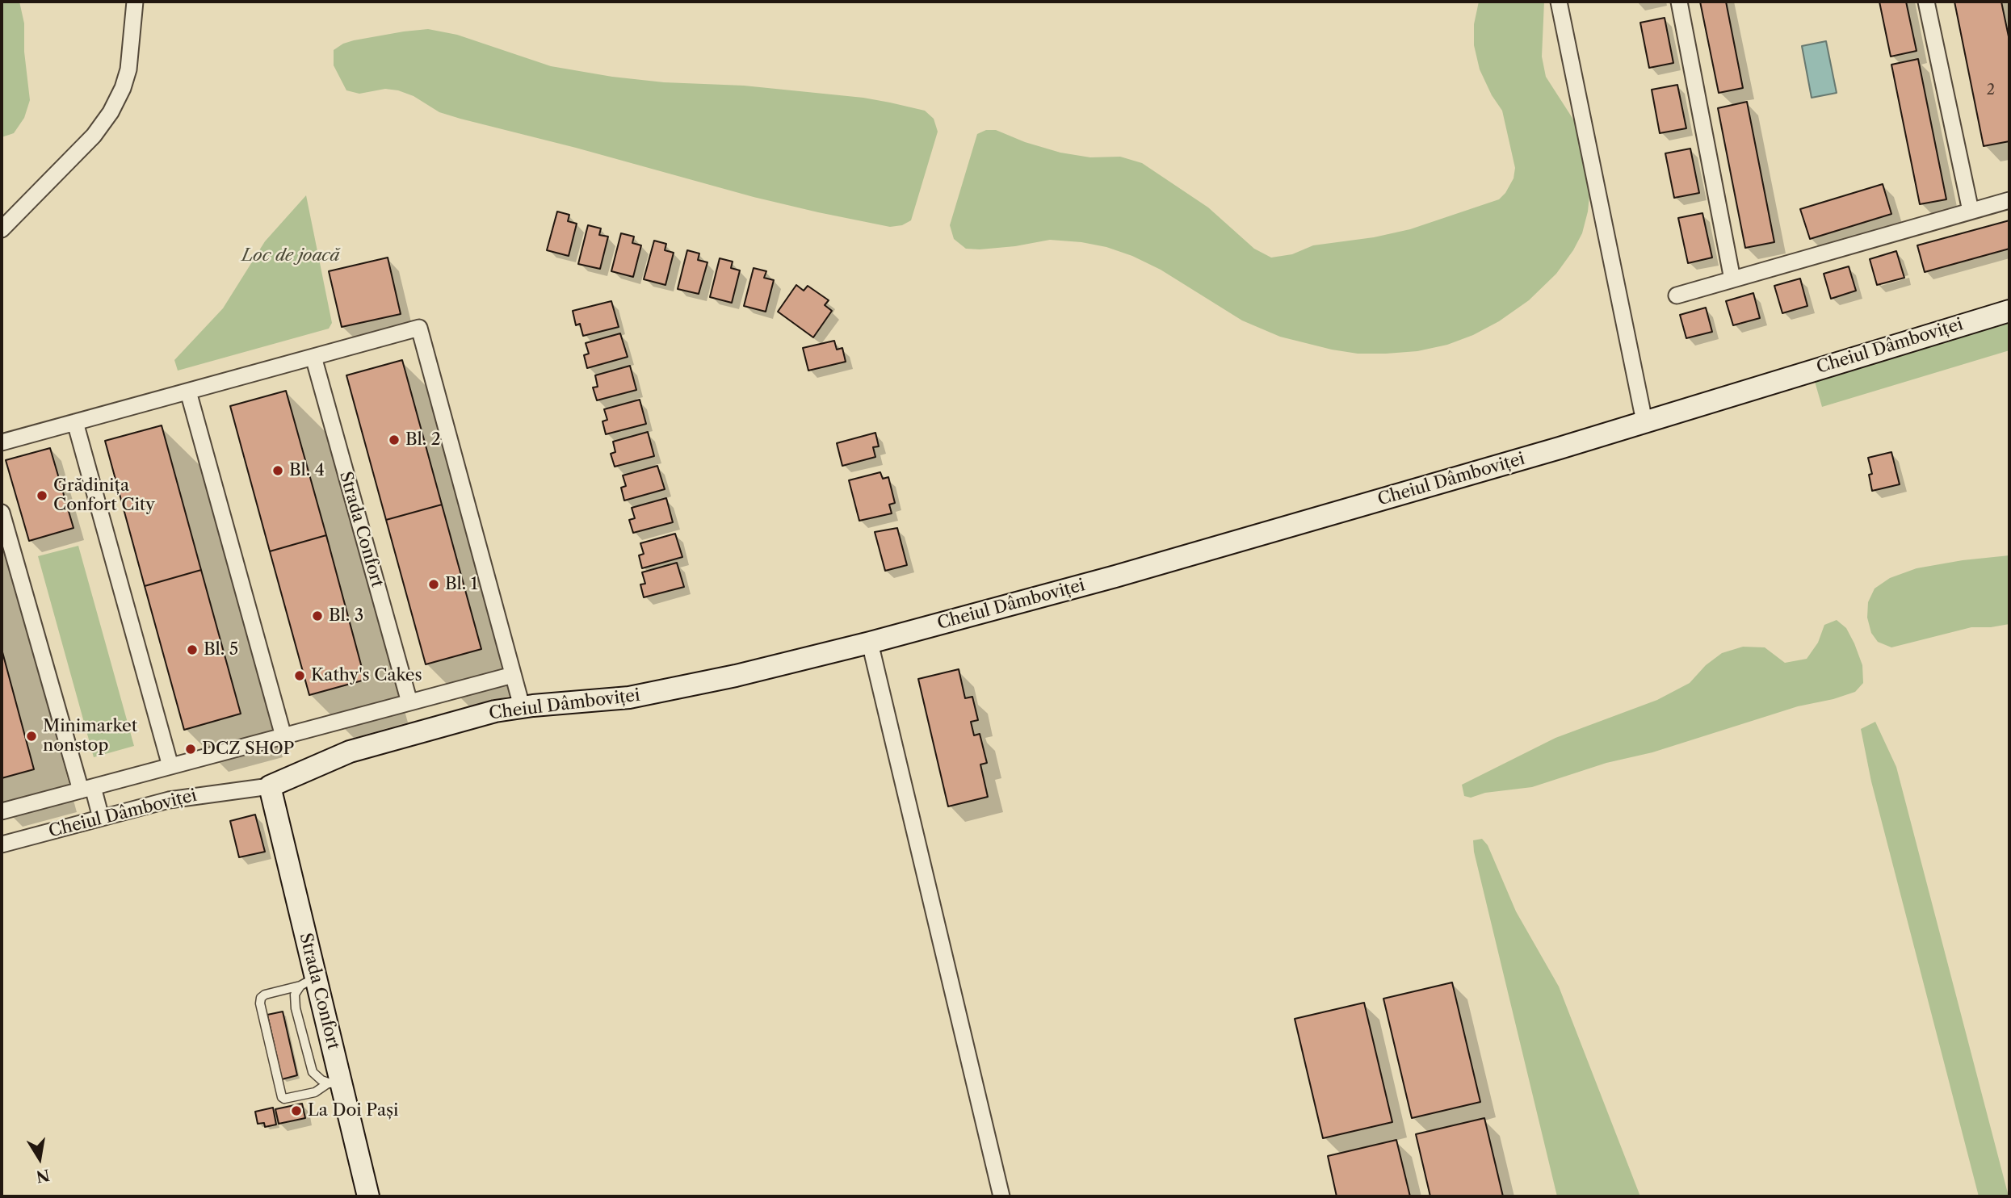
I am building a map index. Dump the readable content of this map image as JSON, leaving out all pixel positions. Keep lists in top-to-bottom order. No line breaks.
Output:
{"streets":{"street":["Cheiul Dâmboviței","Strada Confort"]},"crossings":[["Cheiul Dâmboviței","Strada Confort"]],"parks":["Loc de joacă"],"places":["Bl. 2","Bl. 4","Grădinița Confort City","Bl. 1","Bl. 3","Bl. 5","Kathy's Cakes","Minimarket nonstop","DCZ SHOP","La Doi Pași"],"house_numbers":["2"],"north":"bottom"}
